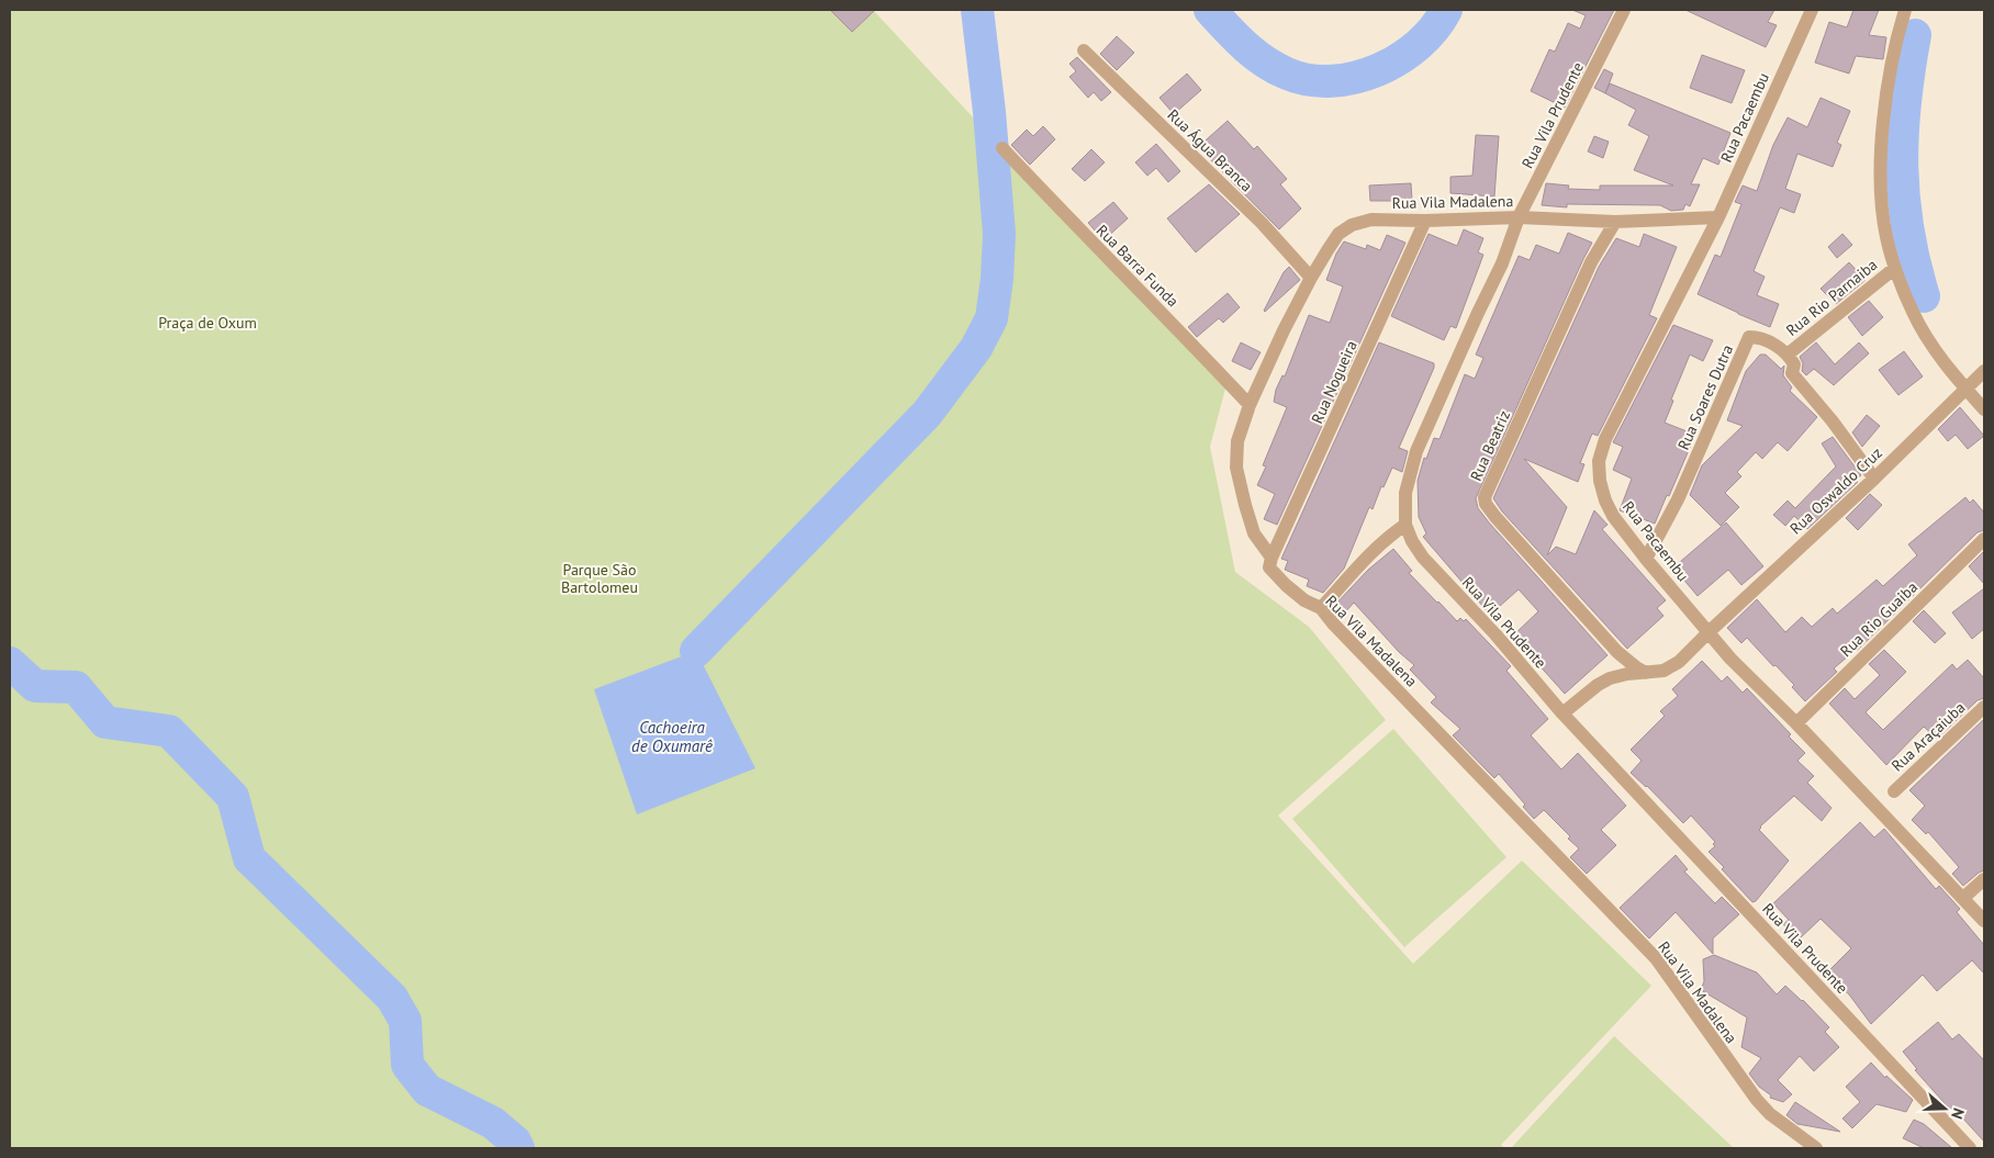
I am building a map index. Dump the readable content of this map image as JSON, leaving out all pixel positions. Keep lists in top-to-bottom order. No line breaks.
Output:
{"streets":{"street":["Rua Vila Prudente","Rua Pacaembu","Rua Água Branca","Rua Vila Madalena","Rua Barra Funda","Rua Rio Parnaiba","Rua Nogueira","Rua Soares Dutra","Rua Beatriz","Rua Oswaldo Cruz","Rua Rio Guaiba","Rua Araçaiuba"]},"crossings":[["Rua Vila Prudente","Rua Vila Madalena"],["Rua Pacaembu","Rua Vila Madalena"],["Rua Pacaembu","Rua Soares Dutra"],["Rua Pacaembu","Rua Oswaldo Cruz"],["Rua Pacaembu","Rua Rio Guaiba"],["Rua Água Branca","Rua Vila Madalena"],["Rua Vila Madalena","Rua Barra Funda"],["Rua Vila Madalena","Rua Nogueira"],["Rua Vila Madalena","Rua Beatriz"],["Rua Rio Parnaiba","Rua Soares Dutra"]],"water":["Cachoeira de Oxumarê"],"parks":["Praça de Oxum","Parque São Bartolomeu"],"north":"right"}
